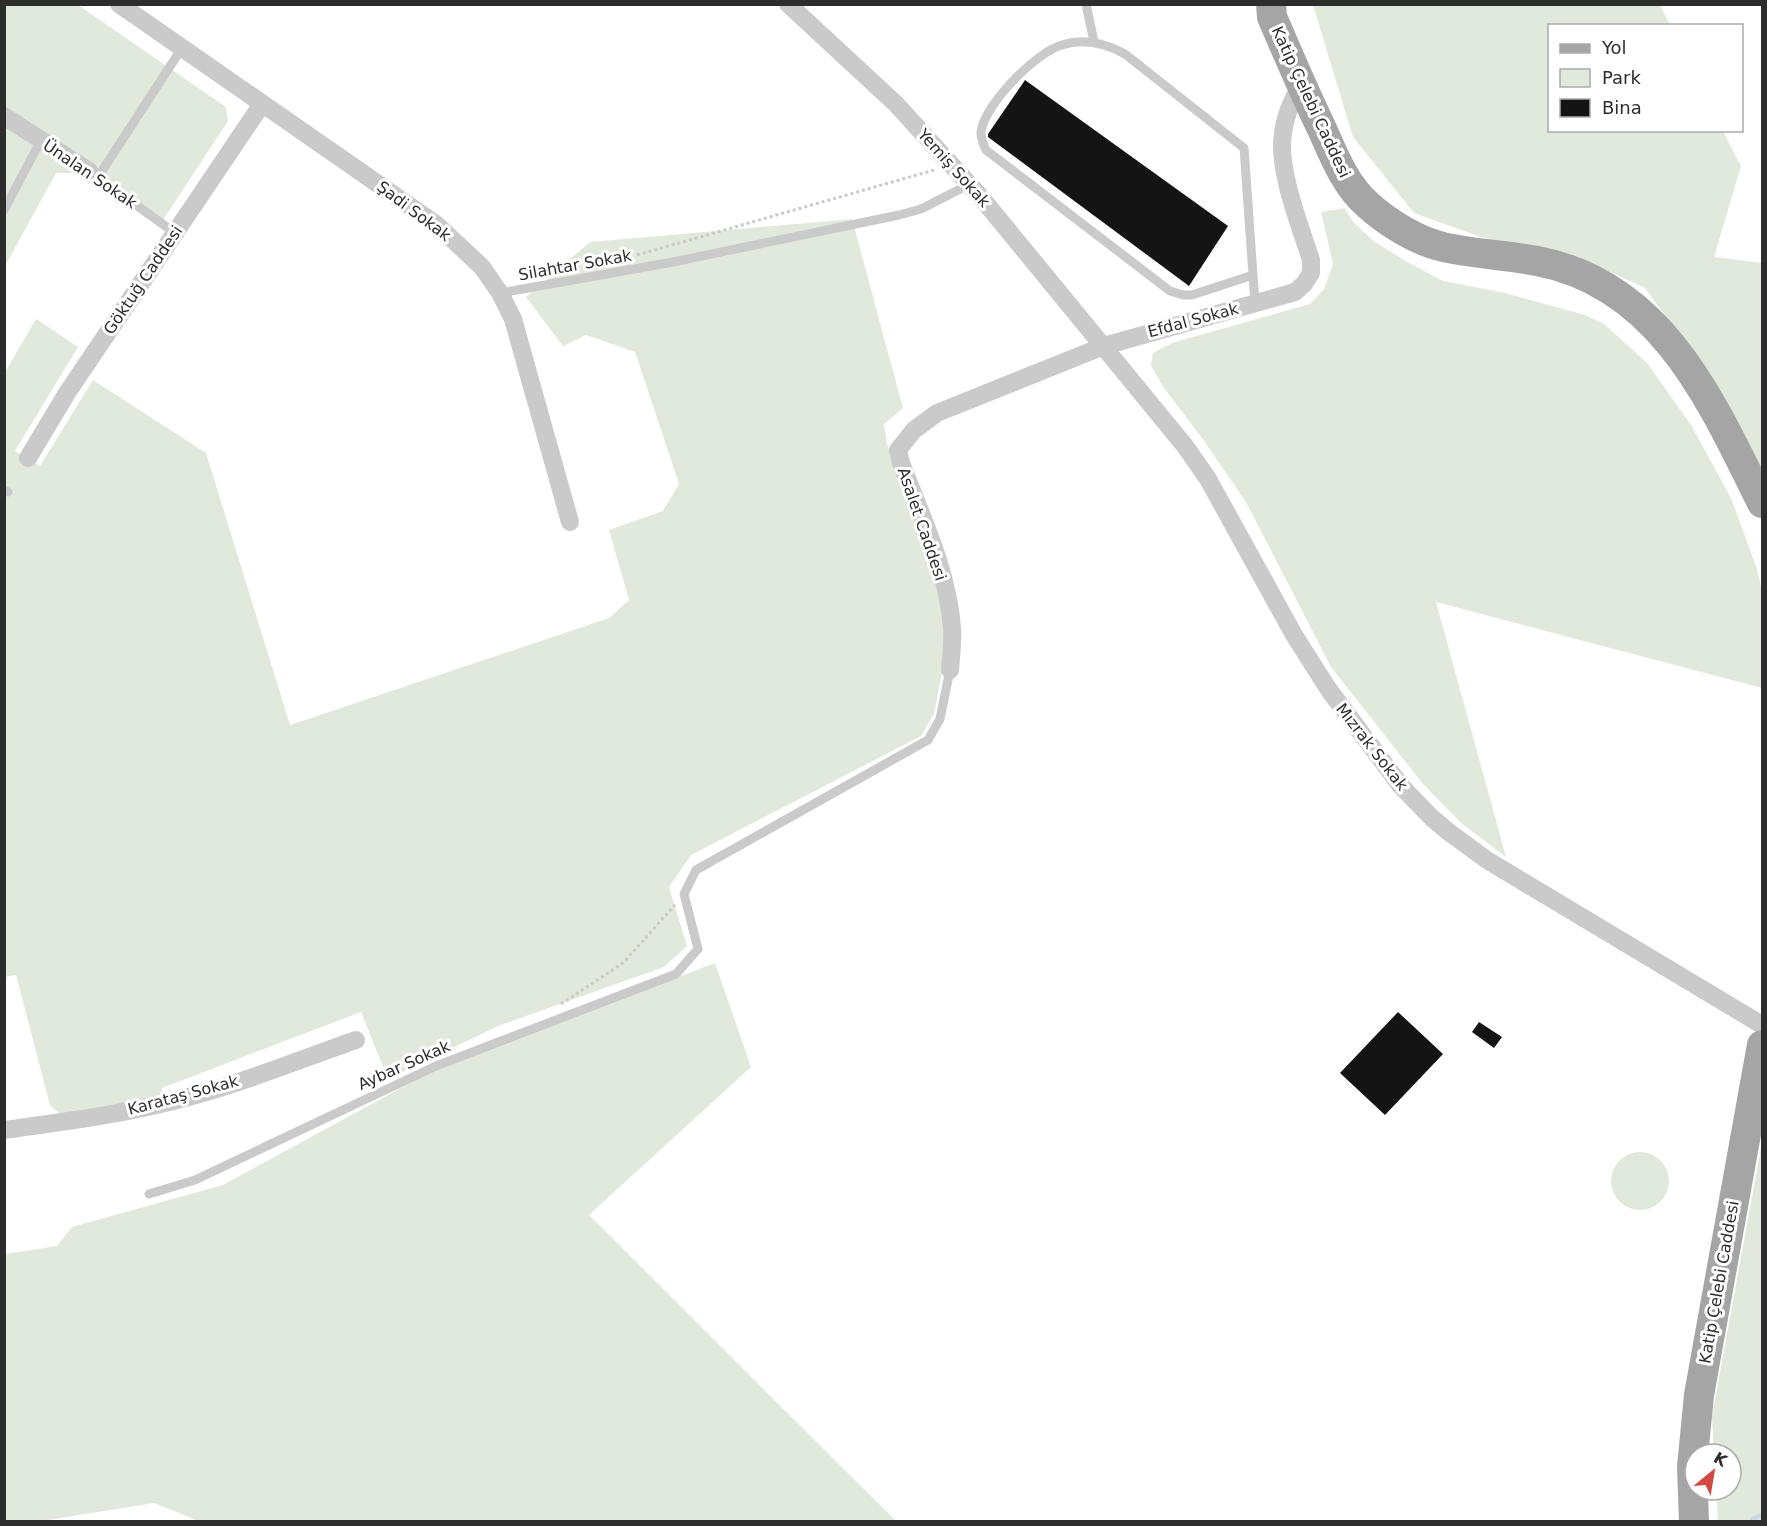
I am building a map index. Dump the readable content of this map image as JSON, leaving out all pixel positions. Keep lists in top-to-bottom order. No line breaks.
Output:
{"streets":{"main road":["Katip Çelebi Caddesi"],"street":["Yemiş Sokak","Ünalan Sokak","Şadi Sokak","Göktuğ Caddesi","Efdal Sokak","Asalet Caddesi","Mızrak Sokak","Karataş Sokak"],"lane":["Silahtar Sokak","Aybar Sokak"]},"crossings":[["Katip Çelebi Caddesi","Efdal Sokak"],["Yemiş Sokak","Silahtar Sokak"],["Yemiş Sokak","Efdal Sokak"],["Yemiş Sokak","Mızrak Sokak"],["Ünalan Sokak","Göktuğ Caddesi"],["Şadi Sokak","Silahtar Sokak"],["Şadi Sokak","Göktuğ Caddesi"],["Efdal Sokak","Asalet Caddesi"],["Efdal Sokak","Mızrak Sokak"]],"legend":["Yol","Park","Bina"],"north":"top right"}
